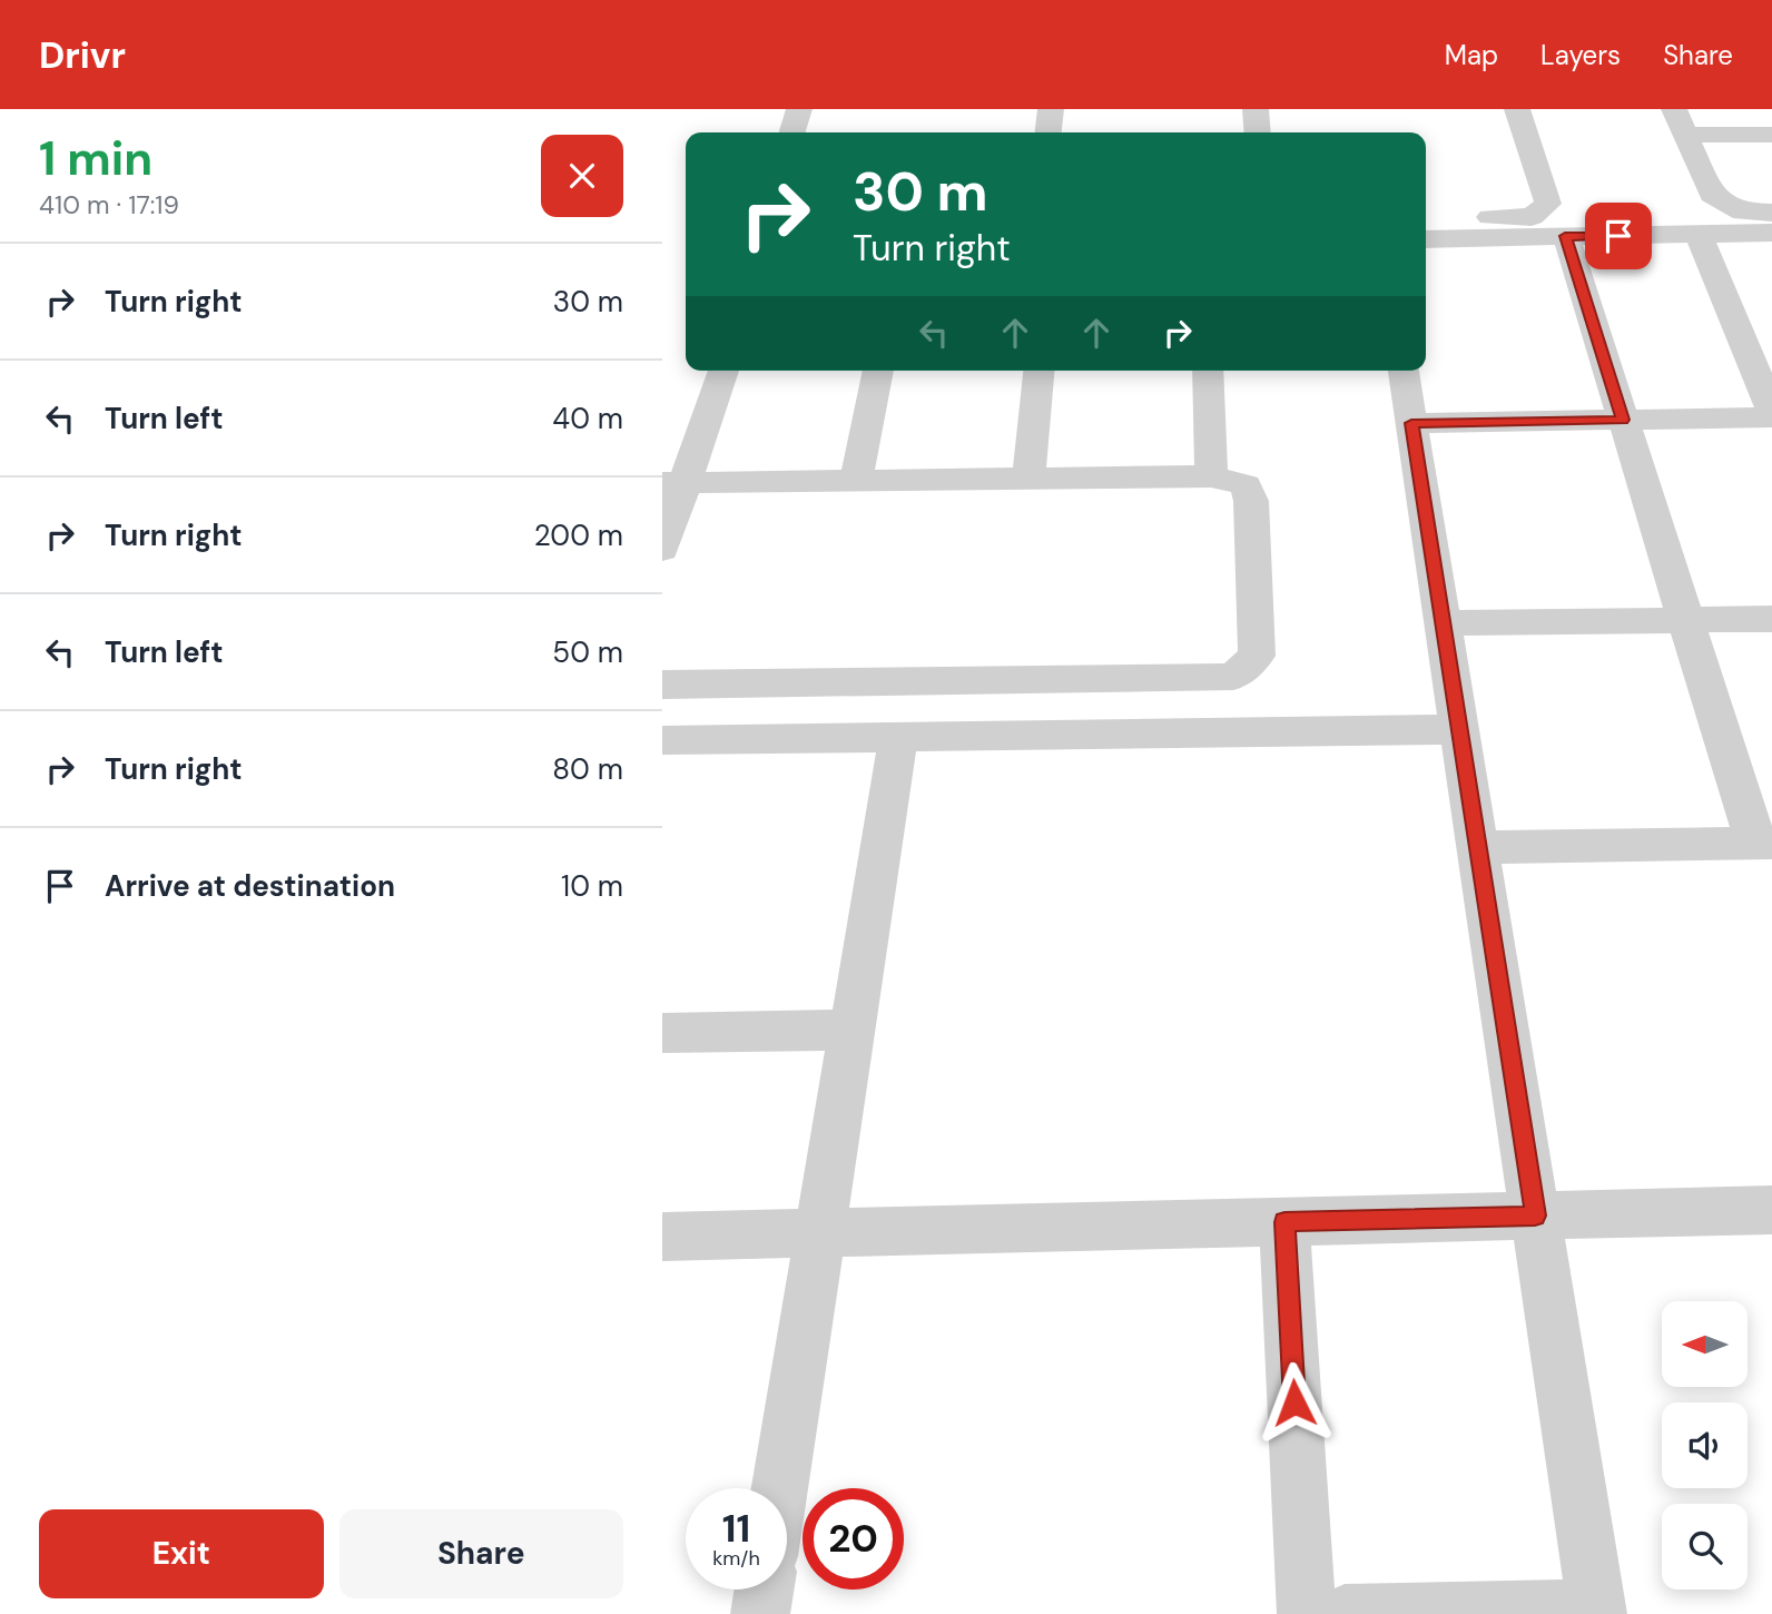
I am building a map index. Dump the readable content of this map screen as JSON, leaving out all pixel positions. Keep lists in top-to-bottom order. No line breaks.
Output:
{"north":"left","page":{"header":"Drivr","nav":["Map","Layers","Share"],"heading":["1 min","410 m · 17:19"],"turn":["30 m","Turn right"],"list":[{"name":"Turn right","value":"30 m"},{"name":"Turn left","value":"40 m"},{"name":"Turn right","value":"200 m"},{"name":"Turn left","value":"50 m"},{"name":"Turn right","value":"80 m"},{"name":"Arrive at destination","value":"10 m"}],"speed":"11 km/h","limit":"20","buttons":["Exit","Share"]}}
